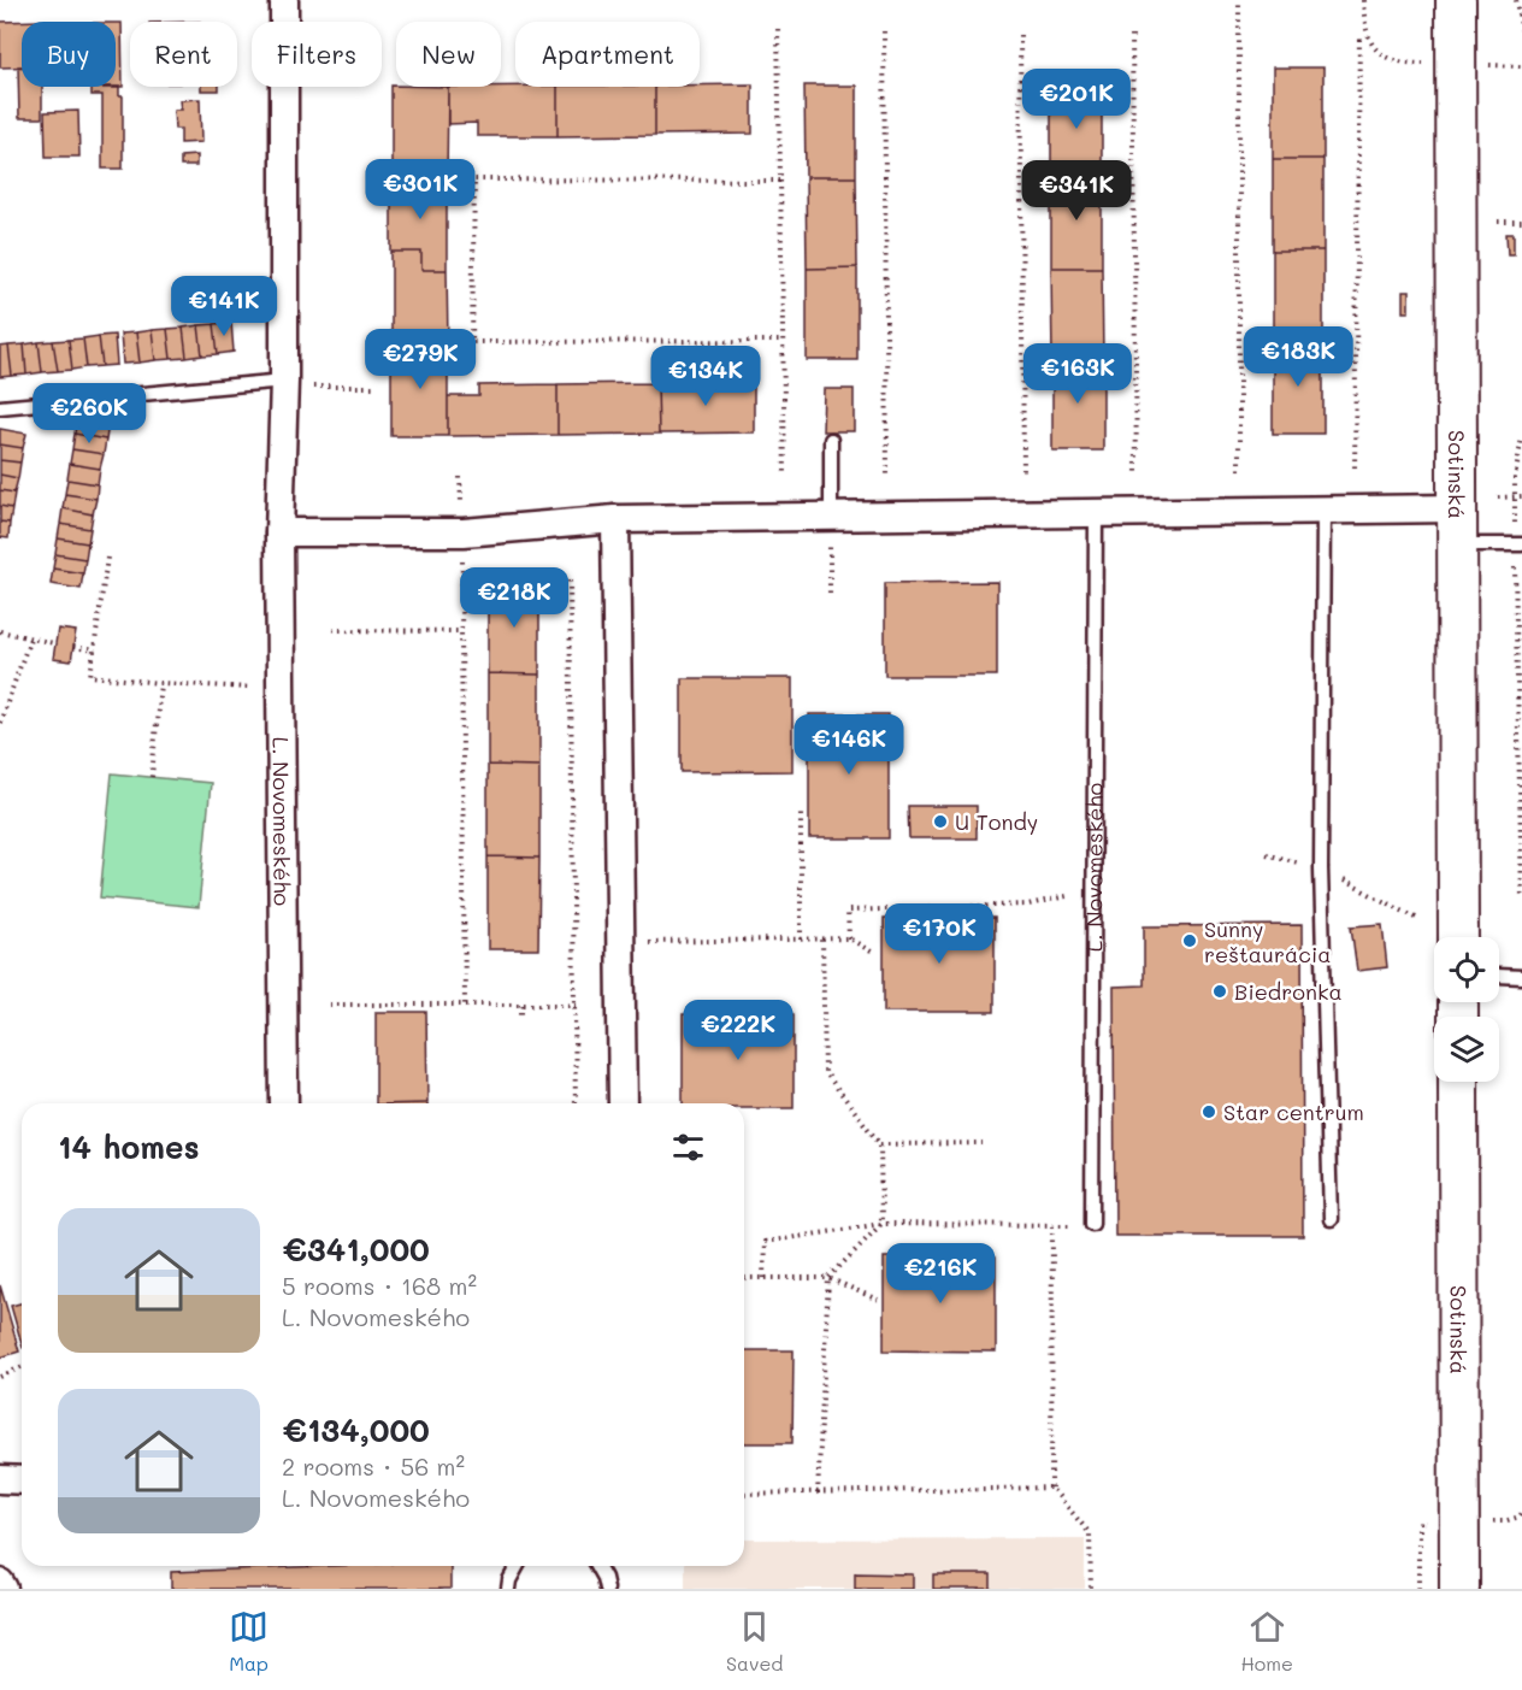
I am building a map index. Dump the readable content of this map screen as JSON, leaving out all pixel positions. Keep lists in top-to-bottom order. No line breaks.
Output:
{"streets":{"main road":["Sotinská"],"street":["L. Novomeského"]},"places":["U Tondy","Sunny reštaurácia","Biedronka","Star centrum"],"page":{"chip":["Buy","Rent","Filters","New","Apartment"],"price":["€201K","€301K","€341K","€141K","€183K","€279K","€163K","€134K","€260K","€218K","€146K","€170K","€222K","€216K"],"heading":"14 homes","list":[{"name":"€341,000","note":"5 rooms · 168 m² · L. Novomeského"},{"name":"€134,000","note":"2 rooms · 56 m² · L. Novomeského"}],"tabs":["Map","Saved","Home"]}}
